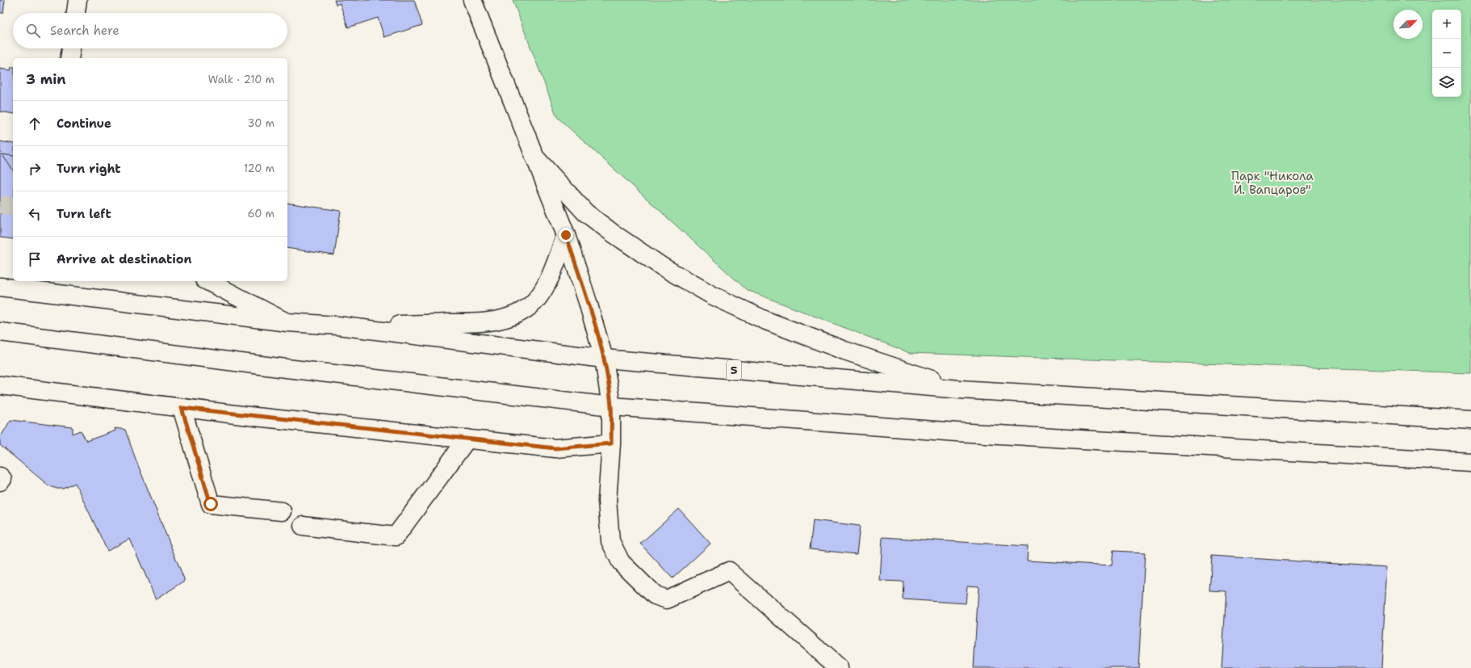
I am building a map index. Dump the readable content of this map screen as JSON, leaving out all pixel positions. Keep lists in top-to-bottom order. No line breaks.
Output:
{"streets":{"main road":["5"]},"parks":["Парк \"Никола Й. Вапцаров\""],"north":"top right","page":{"map_buttons":["+","−"],"search":"Search here","heading":["3 min","Walk · 210 m"],"list":[["Continue","30 m"],["Turn right","120 m"],["Turn left","60 m"],"Arrive at destination"]}}
